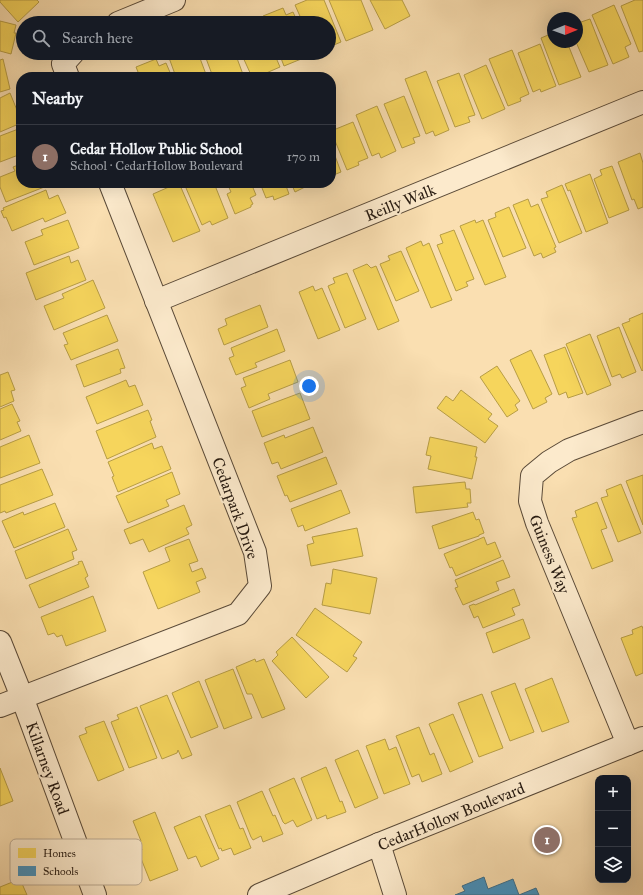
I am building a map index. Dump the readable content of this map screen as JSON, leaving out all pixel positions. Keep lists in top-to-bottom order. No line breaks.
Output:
{"streets":{"street":["Reilly Walk","Cedarpark Drive","Guiness Way","Killarney Road","CedarHollow Boulevard"]},"crossings":[["Reilly Walk","Cedarpark Drive"],["Cedarpark Drive","Killarney Road"],["Guiness Way","CedarHollow Boulevard"]],"legend":["Homes","Schools"],"north":"right","page":{"search":"Search here","heading":"Nearby","list":[{"mark":"1","name":"Cedar Hollow Public School","note":"School · CedarHollow Boulevard","value":"170 m"}],"map_buttons":["+","−"],"pins":"1"}}
